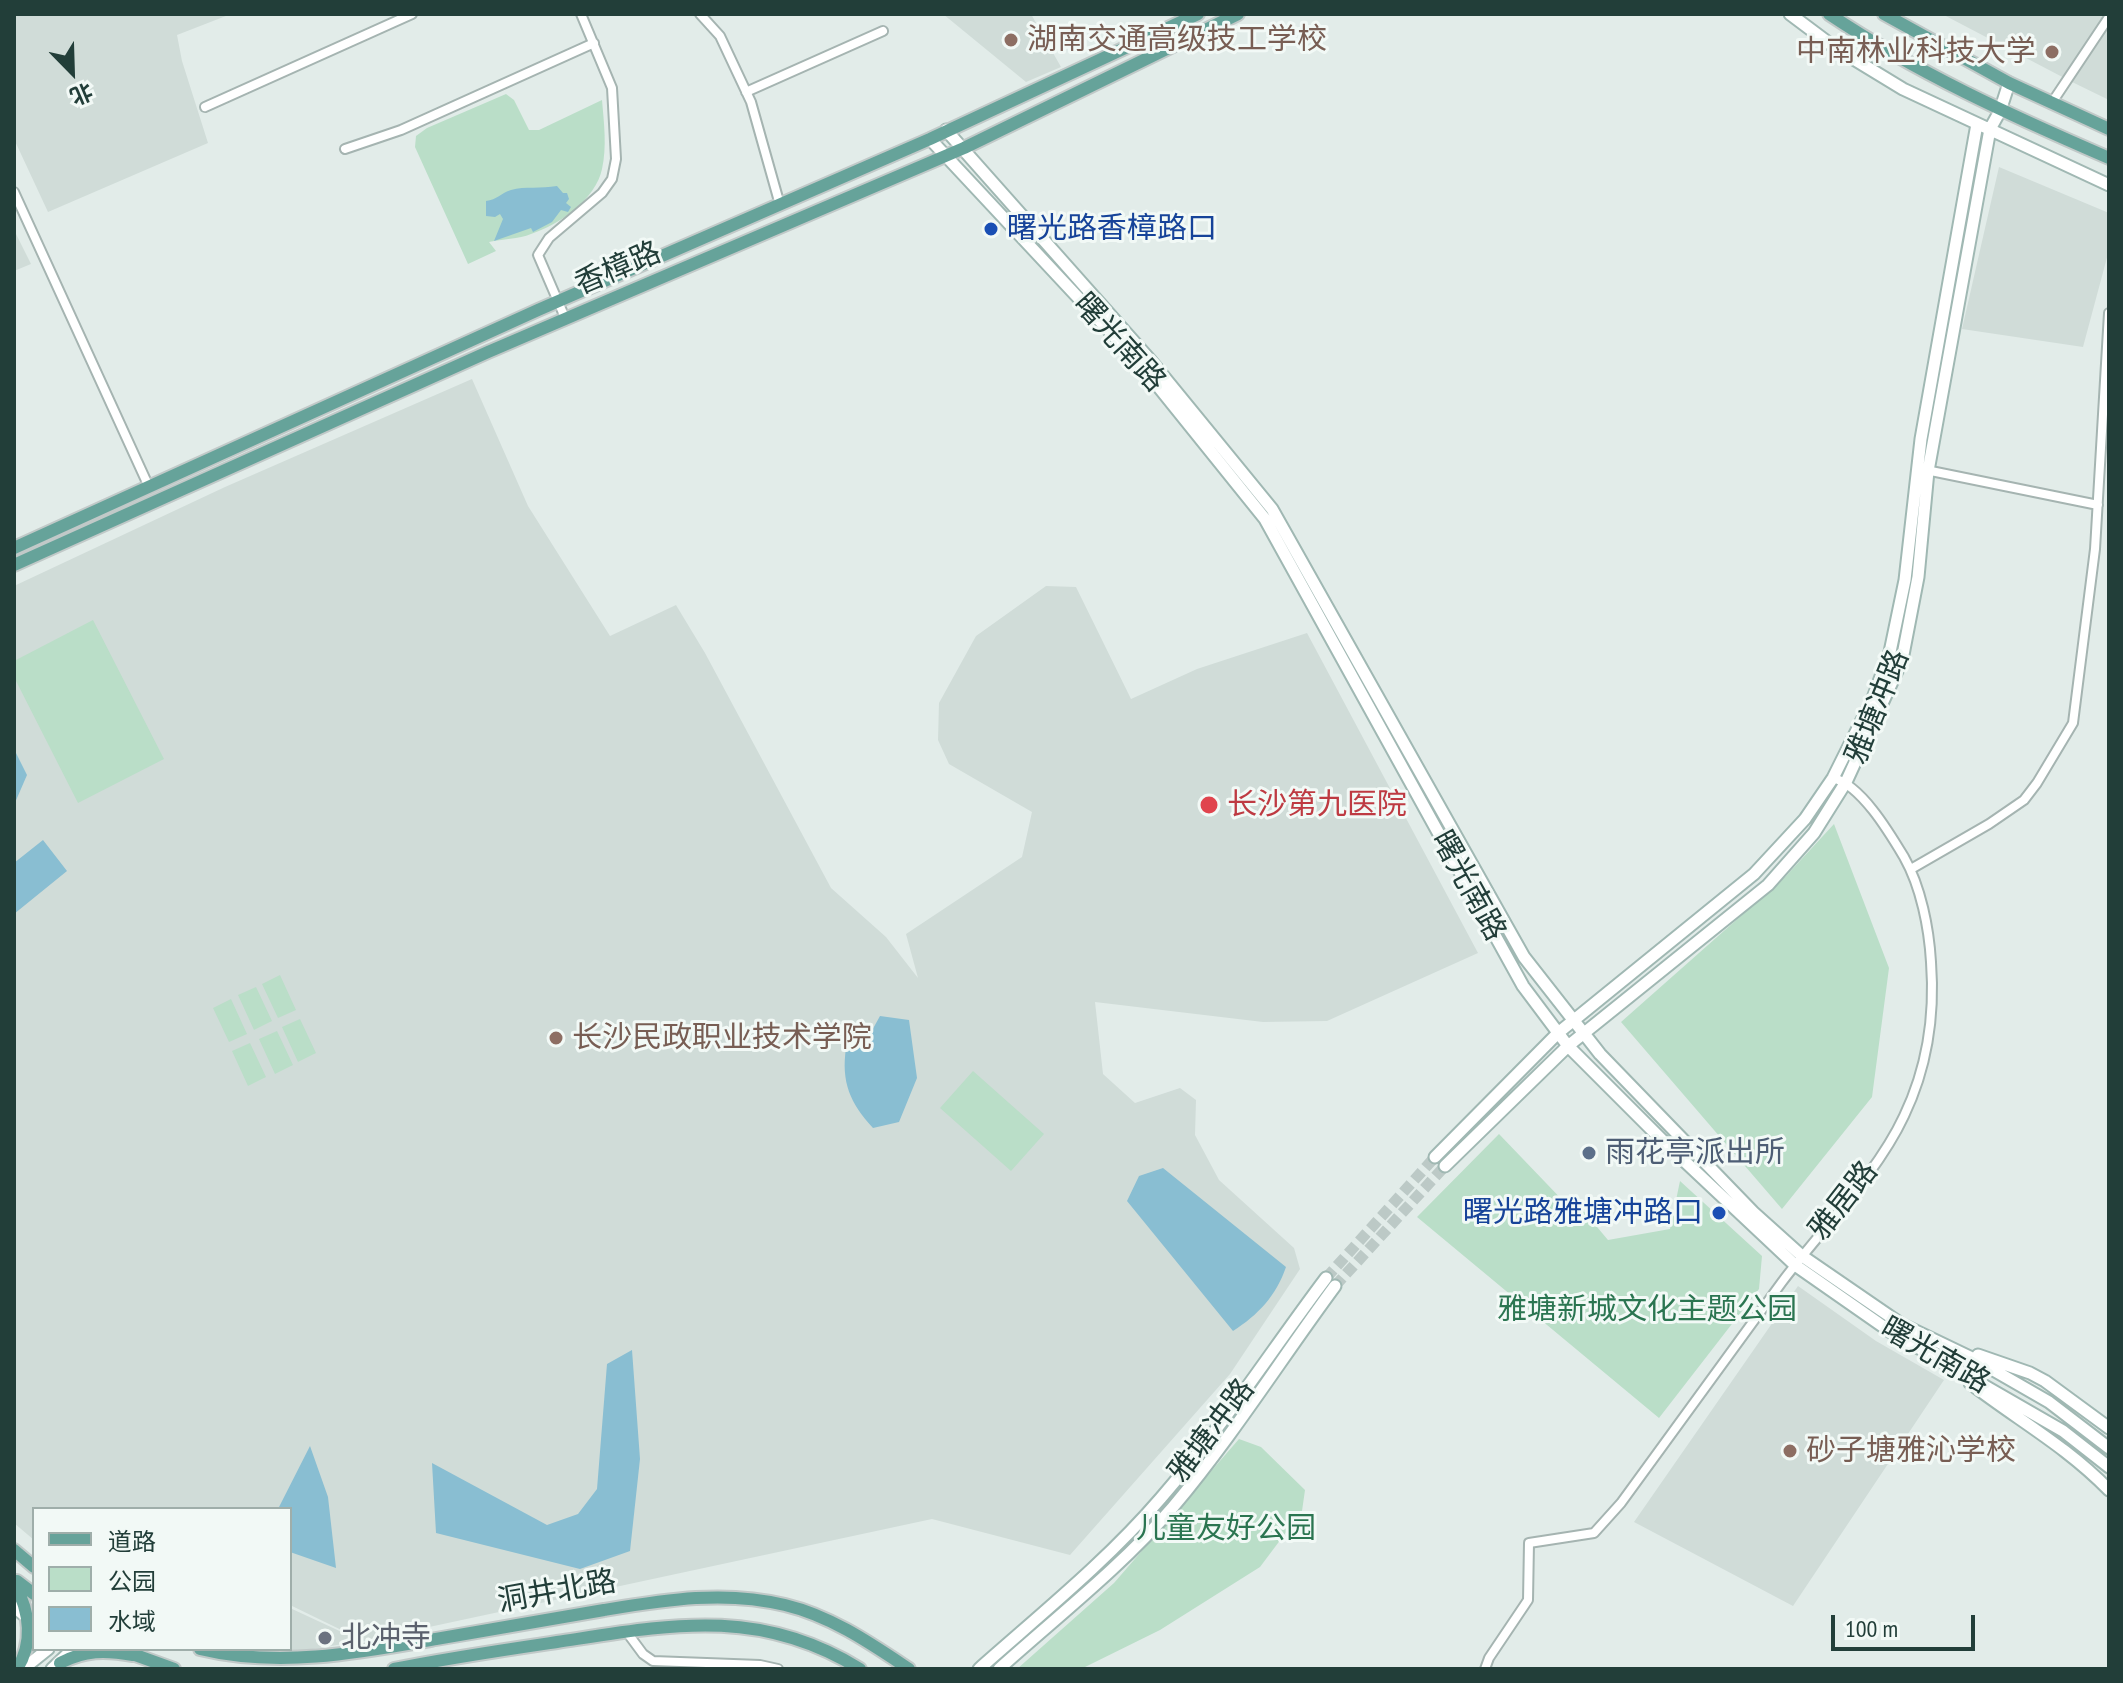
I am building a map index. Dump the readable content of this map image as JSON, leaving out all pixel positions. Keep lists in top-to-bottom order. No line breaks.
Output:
{"streets":{"main road":["香樟路","洞井北路"],"street":["曙光南路","雅塘冲路","雅居路"]},"crossings":[["香樟路","曙光南路"],["曙光南路","雅塘冲路"],["曙光南路","雅居路"],["雅塘冲路","雅居路"]],"parks":["雅塘新城文化主题公园","儿童友好公园"],"places":["湖南交通高级技工学校","中南林业科技大学","曙光路香樟路口","长沙第九医院","长沙民政职业技术学院","雨花亭派出所","曙光路雅塘冲路口","砂子塘雅沁学校","北冲寺"],"legend":["道路","公园","水域"],"scale_bar":"100 m","north":"bottom right"}
